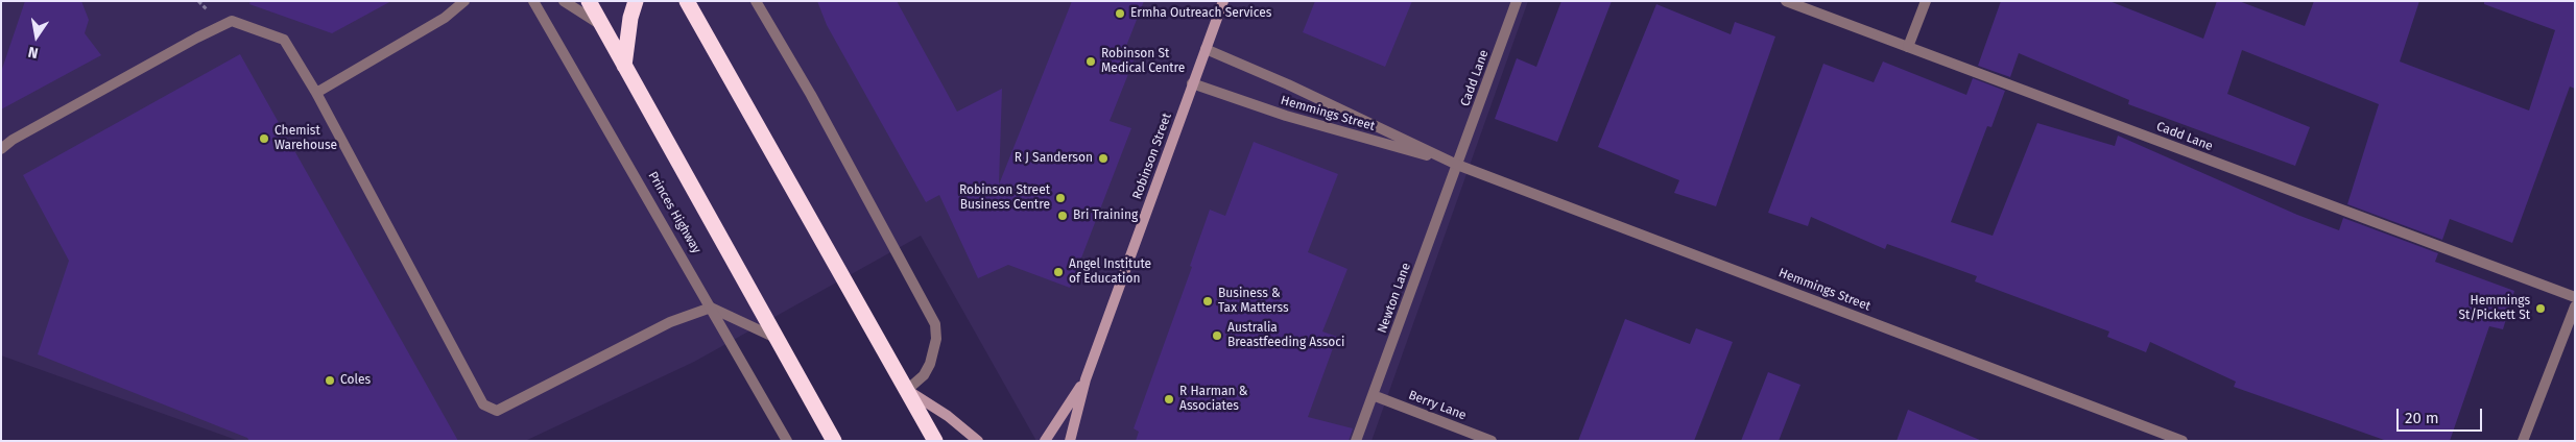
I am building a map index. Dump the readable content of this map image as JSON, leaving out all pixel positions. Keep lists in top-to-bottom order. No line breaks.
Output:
{"streets":{"street":["Cadd Lane","Hemmings Street","Robinson Street","Princes Highway","Newton Lane","Berry Lane"]},"crossings":[["Cadd Lane","Hemmings Street"],["Cadd Lane","Newton Lane"],["Hemmings Street","Robinson Street"],["Hemmings Street","Newton Lane"],["Newton Lane","Berry Lane"]],"places":["Ermha Outreach Services","Robinson St Medical Centre","Chemist Warehouse","R J Sanderson","Robinson Street Business Centre","Bri Training","Angel Institute of Education","Business & Tax Matterss","Hemmings St/Pickett St","Australia Breastfeeding Associ","Coles","R Harman & Associates"],"scale_bar":"20 m","north":"bottom"}
